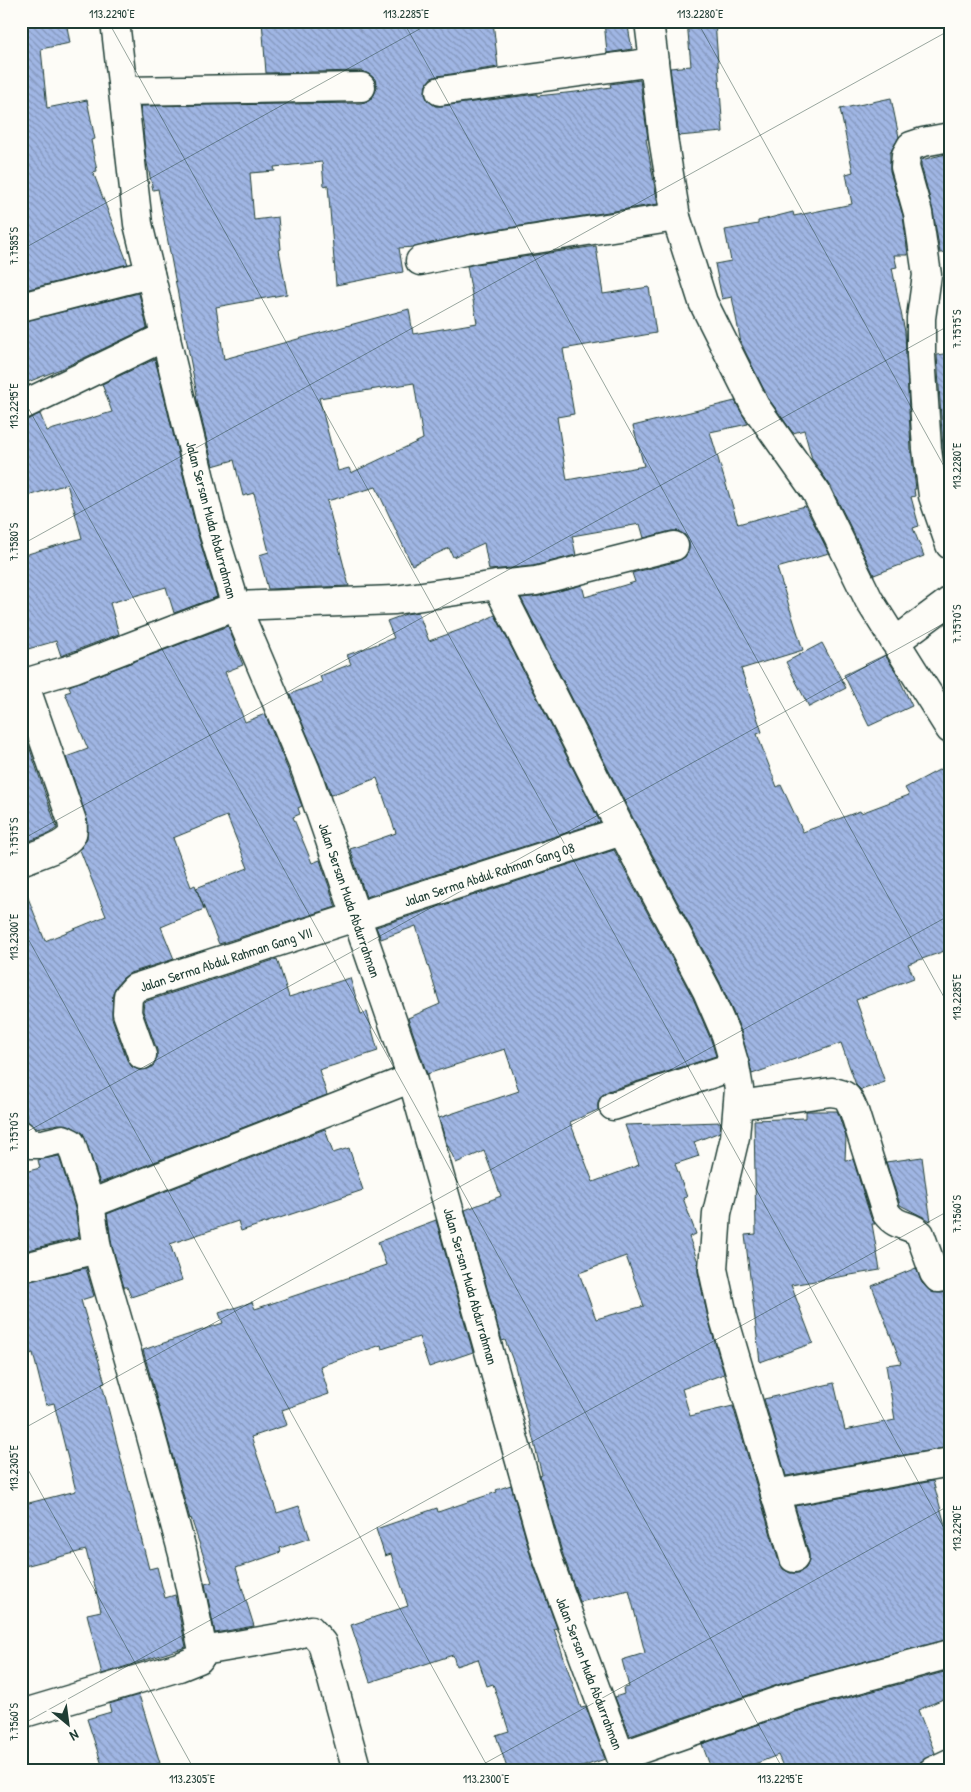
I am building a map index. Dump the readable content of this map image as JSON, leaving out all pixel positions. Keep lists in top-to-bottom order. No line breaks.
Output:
{"streets":{"street":["Jalan Sersan Muda Abdurrahman","Jalan Serma Abdul Rahman Gang 08","Jalan Serma Abdul Rahman Gang VII"]},"crossings":[["Jalan Sersan Muda Abdurrahman","Jalan Serma Abdul Rahman Gang 08"],["Jalan Sersan Muda Abdurrahman","Jalan Serma Abdul Rahman Gang VII"],["Jalan Serma Abdul Rahman Gang 08","Jalan Serma Abdul Rahman Gang VII"]],"north":"bottom right","coordinates":["113.2290°E","113.2285°E","113.2280°E","7.7585°S","7.7575°S","113.2295°E","7.7580°S","7.7570°S","113.2300°E","7.7560°S","113.2305°E"]}
